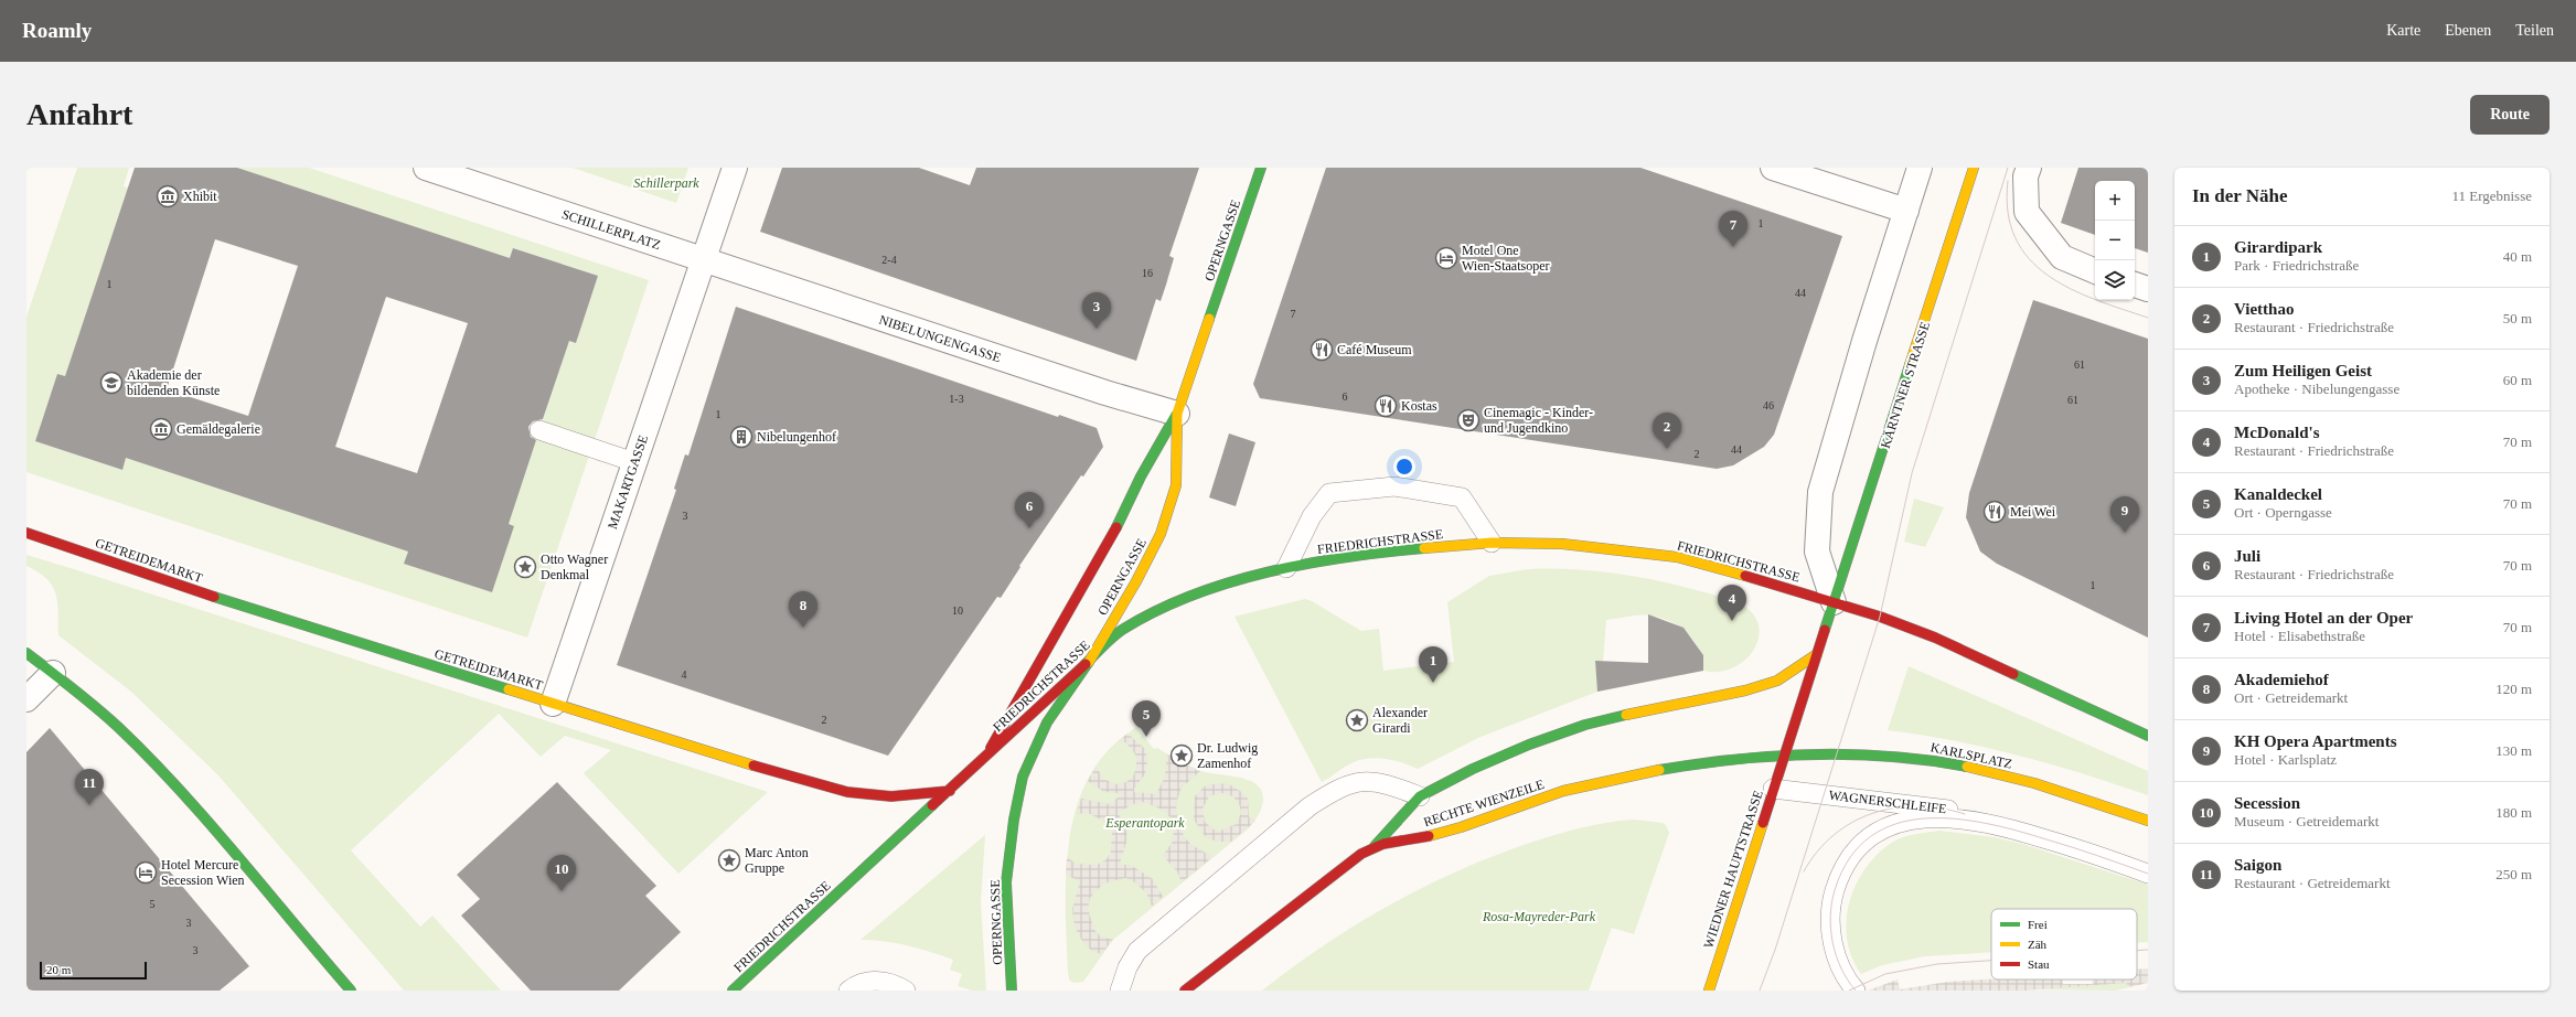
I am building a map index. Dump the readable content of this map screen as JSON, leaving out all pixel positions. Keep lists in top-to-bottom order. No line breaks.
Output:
{"streets":{"main road":["OPERNGASSE","KÄRNTNER STRASSE","FRIEDRICHSTRASSE","GETREIDEMARKT","KARLSPLATZ","RECHTE WIENZEILE","WIEDNER HAUPTSTRASSE"],"street":["SCHILLERPLATZ","NIBELUNGENGASSE","MAKARTGASSE"],"lane":["WAGNERSCHLEIFE"]},"crossings":[["SCHILLERPLATZ","NIBELUNGENGASSE"],["SCHILLERPLATZ","MAKARTGASSE"],["OPERNGASSE","NIBELUNGENGASSE"],["OPERNGASSE","FRIEDRICHSTRASSE"],["NIBELUNGENGASSE","MAKARTGASSE"],["NIBELUNGENGASSE","FRIEDRICHSTRASSE"],["KÄRNTNER STRASSE","FRIEDRICHSTRASSE"],["KÄRNTNER STRASSE","KARLSPLATZ"],["KÄRNTNER STRASSE","RECHTE WIENZEILE"],["KÄRNTNER STRASSE","WIEDNER HAUPTSTRASSE"],["MAKARTGASSE","GETREIDEMARKT"],["FRIEDRICHSTRASSE","GETREIDEMARKT"],["KARLSPLATZ","RECHTE WIENZEILE"],["KARLSPLATZ","WIEDNER HAUPTSTRASSE"],["WAGNERSCHLEIFE","WIEDNER HAUPTSTRASSE"],["RECHTE WIENZEILE","WIEDNER HAUPTSTRASSE"]],"parks":["Schillerpark","Esperantopark","Rosa-Mayreder-Park"],"places":{"museum":["Xhibit","Gemäldegalerie"],"hotel":["Motel One Wien-Staatsoper","Hotel Mercure Secession Wien"],"restaurant":["Café Museum","Kostas","Mei Wei"],"school or university":["Akademie der bildenden Künste"],"theatre":["Cinemagic - Kinder- und Jugendkino"],"building":["Nibelungenhof"],"place":["Otto Wagner Denkmal","Alexander Girardi","Dr. Ludwig Zamenhof","Marc Anton Gruppe"]},"house_numbers":["1","2-4","16","1","44","7","61","6","1-3","61","46","1","44","2","3","1","10","4","2","5","3","3"],"legend":["Frei","Zäh","Stau"],"scale_bar":"20 m","page":{"header":"Roamly","nav":["Karte","Ebenen","Teilen"],"buttons":"Route","title":"Anfahrt","heading":["In der Nähe","11 Ergebnisse"],"map_buttons":["+","−"],"pins":["7","3","2","6","9","4","8","1","5","11","10"],"list":[{"mark":"1","name":"Girardipark","note":"Park · Friedrichstraße","value":"40 m"},{"mark":"2","name":"Vietthao","note":"Restaurant · Friedrichstraße","value":"50 m"},{"mark":"3","name":"Zum Heiligen Geist","note":"Apotheke · Nibelungengasse","value":"60 m"},{"mark":"4","name":"McDonald's","note":"Restaurant · Friedrichstraße","value":"70 m"},{"mark":"5","name":"Kanaldeckel","note":"Ort · Operngasse","value":"70 m"},{"mark":"6","name":"Juli","note":"Restaurant · Friedrichstraße","value":"70 m"},{"mark":"7","name":"Living Hotel an der Oper","note":"Hotel · Elisabethstraße","value":"70 m"},{"mark":"8","name":"Akademiehof","note":"Ort · Getreidemarkt","value":"120 m"},{"mark":"9","name":"KH Opera Apartments","note":"Hotel · Karlsplatz","value":"130 m"},{"mark":"10","name":"Secession","note":"Museum · Getreidemarkt","value":"180 m"},{"mark":"11","name":"Saigon","note":"Restaurant · Getreidemarkt","value":"250 m"}],"scale":"20 m"}}
